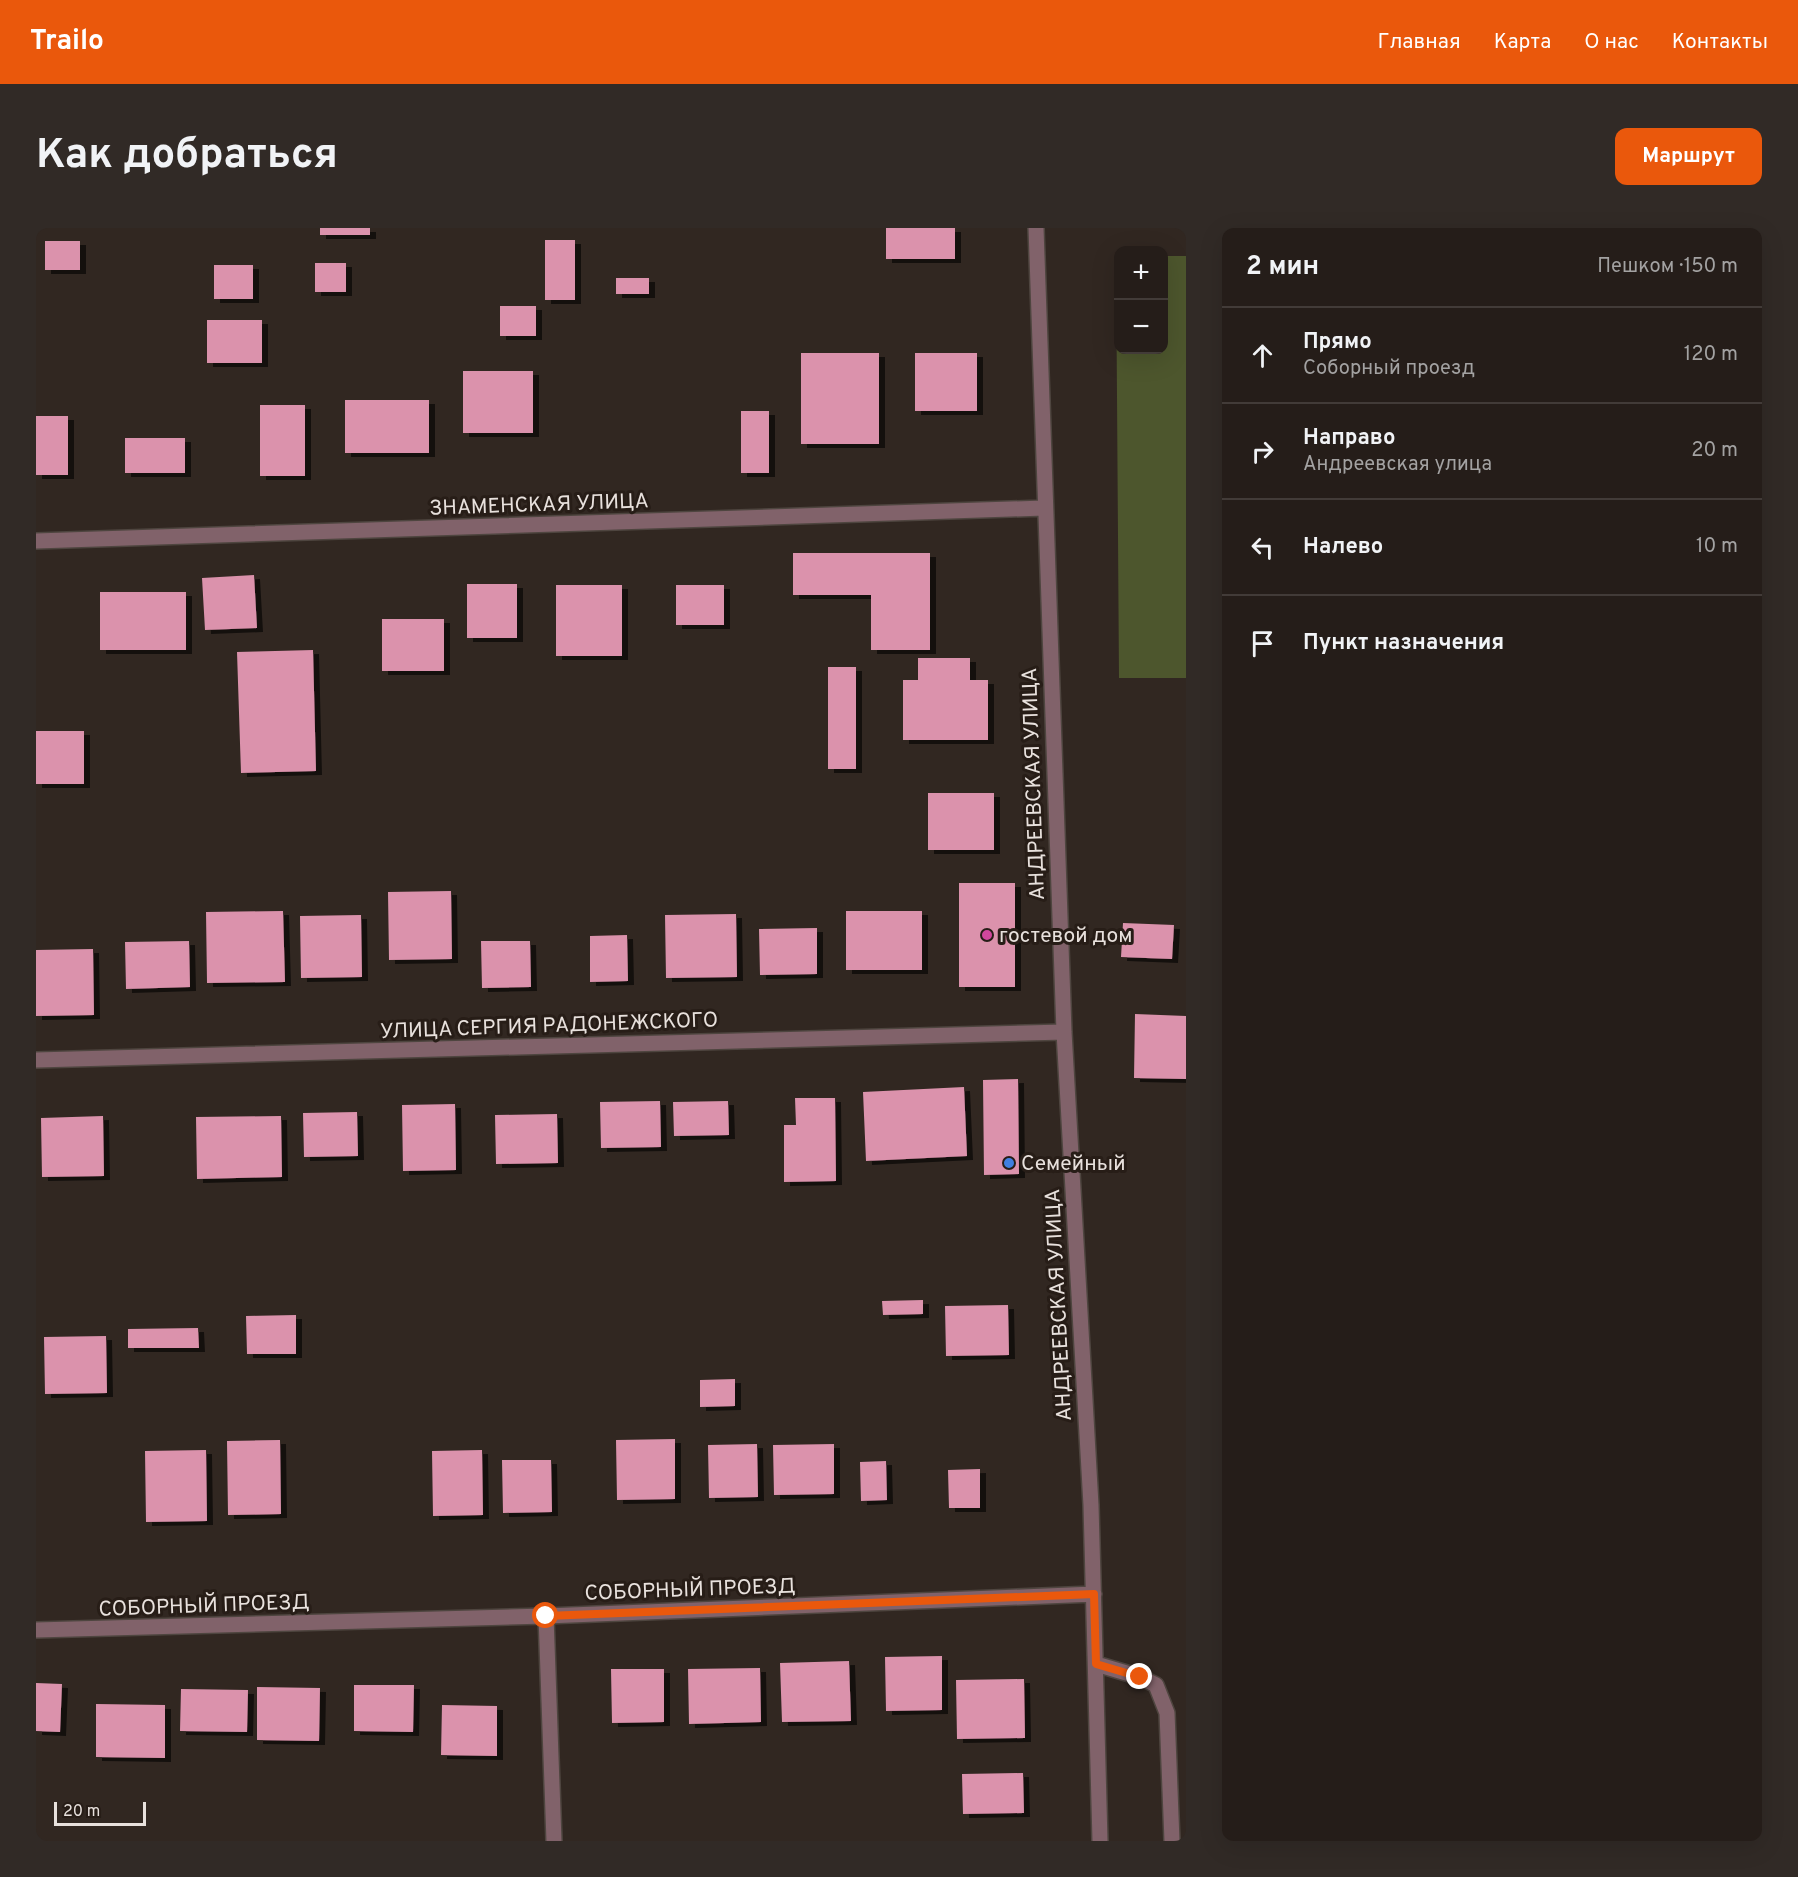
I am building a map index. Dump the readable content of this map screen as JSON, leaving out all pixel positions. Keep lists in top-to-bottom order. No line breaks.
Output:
{"streets":{"street":["ЗНАМЕНСКАЯ УЛИЦА","АНДРЕЕВСКАЯ УЛИЦА","УЛИЦА СЕРГИЯ РАДОНЕЖСКОГО","СОБОРНЫЙ ПРОЕЗД"]},"crossings":[["ЗНАМЕНСКАЯ УЛИЦА","АНДРЕЕВСКАЯ УЛИЦА"],["АНДРЕЕВСКАЯ УЛИЦА","УЛИЦА СЕРГИЯ РАДОНЕЖСКОГО"],["АНДРЕЕВСКАЯ УЛИЦА","СОБОРНЫЙ ПРОЕЗД"]],"places":["гостевой дом","Семейный"],"scale_bar":"20 m","page":{"header":"Trailo","nav":["Главная","Карта","О нас","Контакты"],"buttons":"Маршрут","title":"Как добраться","heading":["2 мин","Пешком · 150 m"],"map_buttons":["+","−"],"list":[["Прямо","Соборный проезд","120 m"],["Направо","Андреевская улица","20 m"],["Налево","10 m"],"Пункт назначения"],"scale":"20 m"}}
